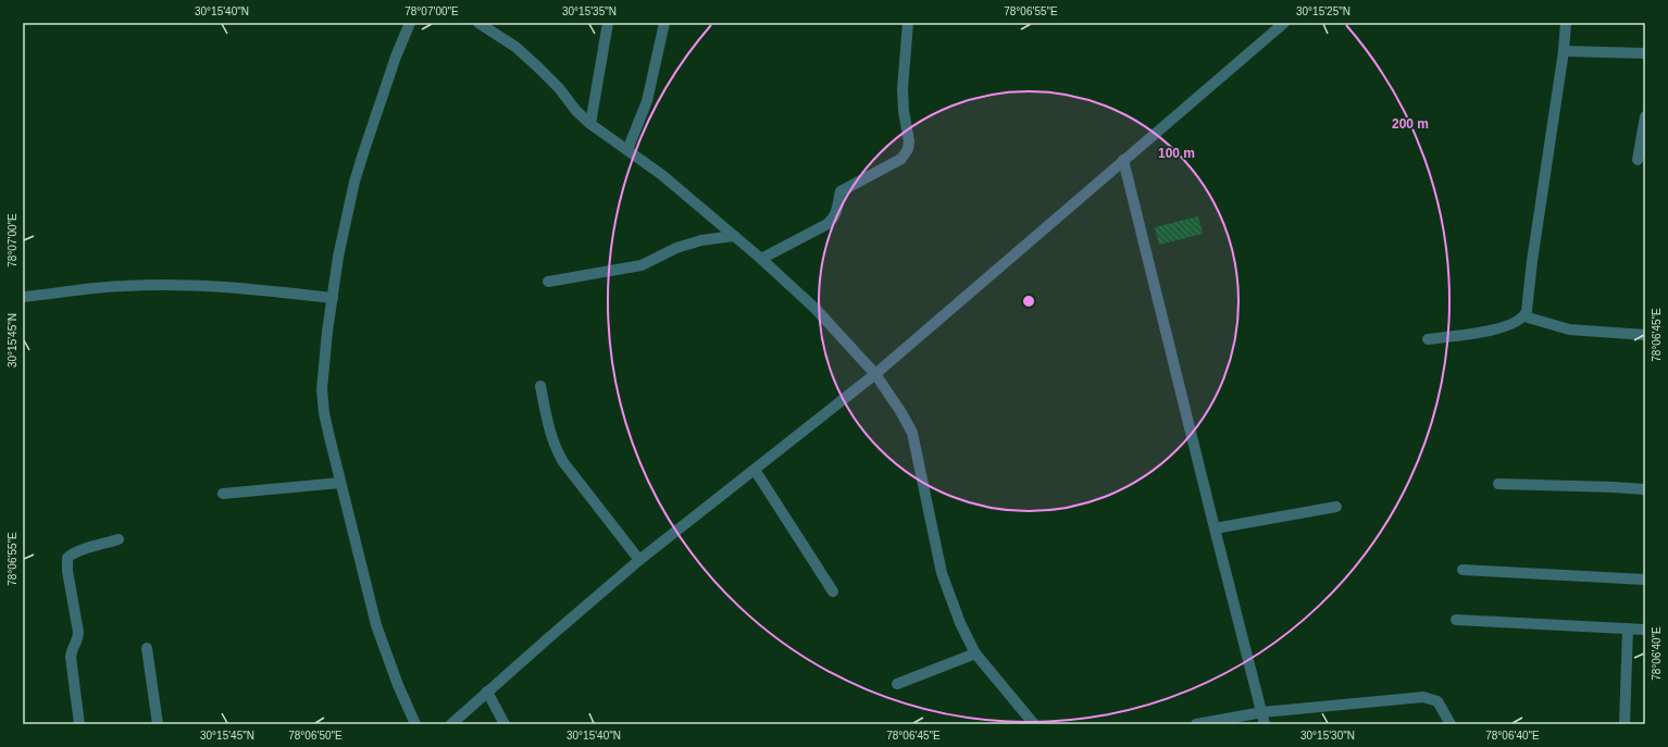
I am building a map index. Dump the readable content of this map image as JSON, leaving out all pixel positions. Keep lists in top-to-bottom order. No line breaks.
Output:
{"coordinates":["30°15'40\"N","78°07'00\"E","30°15'35\"N","78°06'55\"E","30°15'25\"N","78°06'45\"E","30°15'45\"N","78°06'40\"E","78°06'50\"E","30°15'30\"N"],"rings":["200 m","100 m"]}
